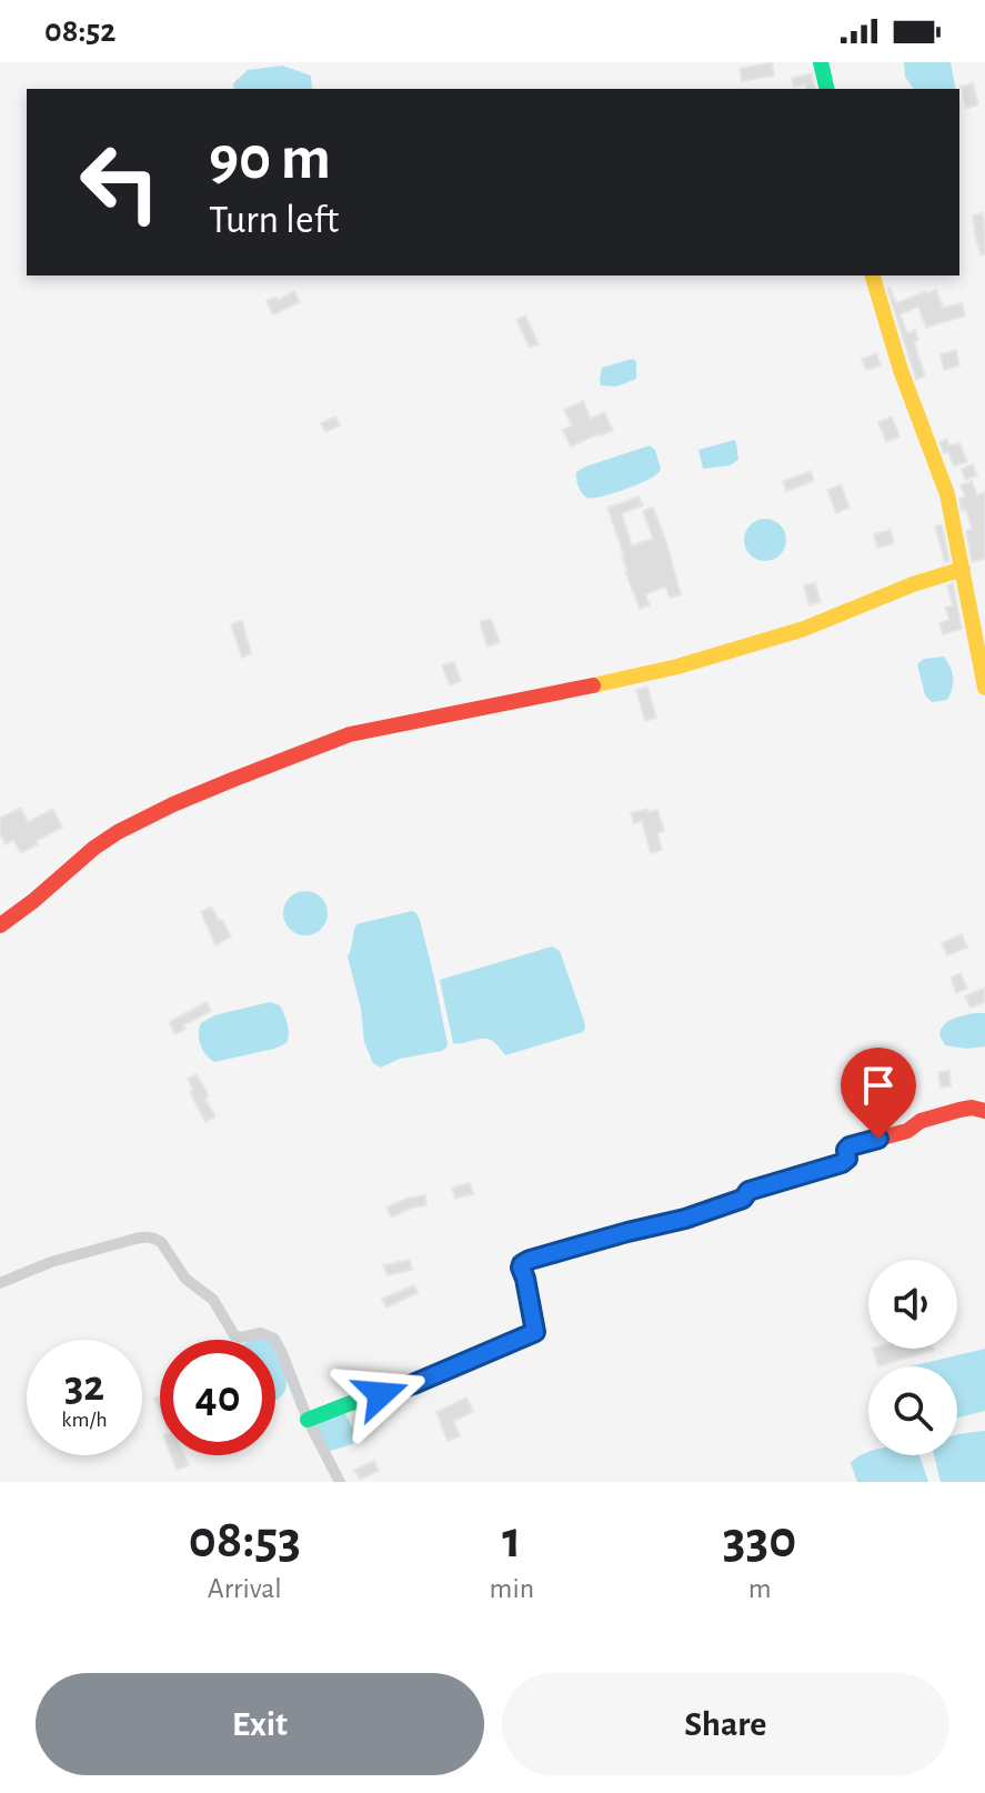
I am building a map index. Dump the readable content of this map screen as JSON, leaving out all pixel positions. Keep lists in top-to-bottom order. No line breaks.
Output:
{"page":{"status":"08:52","turn":["90 m","Turn left"],"speed":"32 km/h","limit":"40","eta":["08:53","Arrival","1","min","330","m"],"buttons":["Exit","Share"]}}
